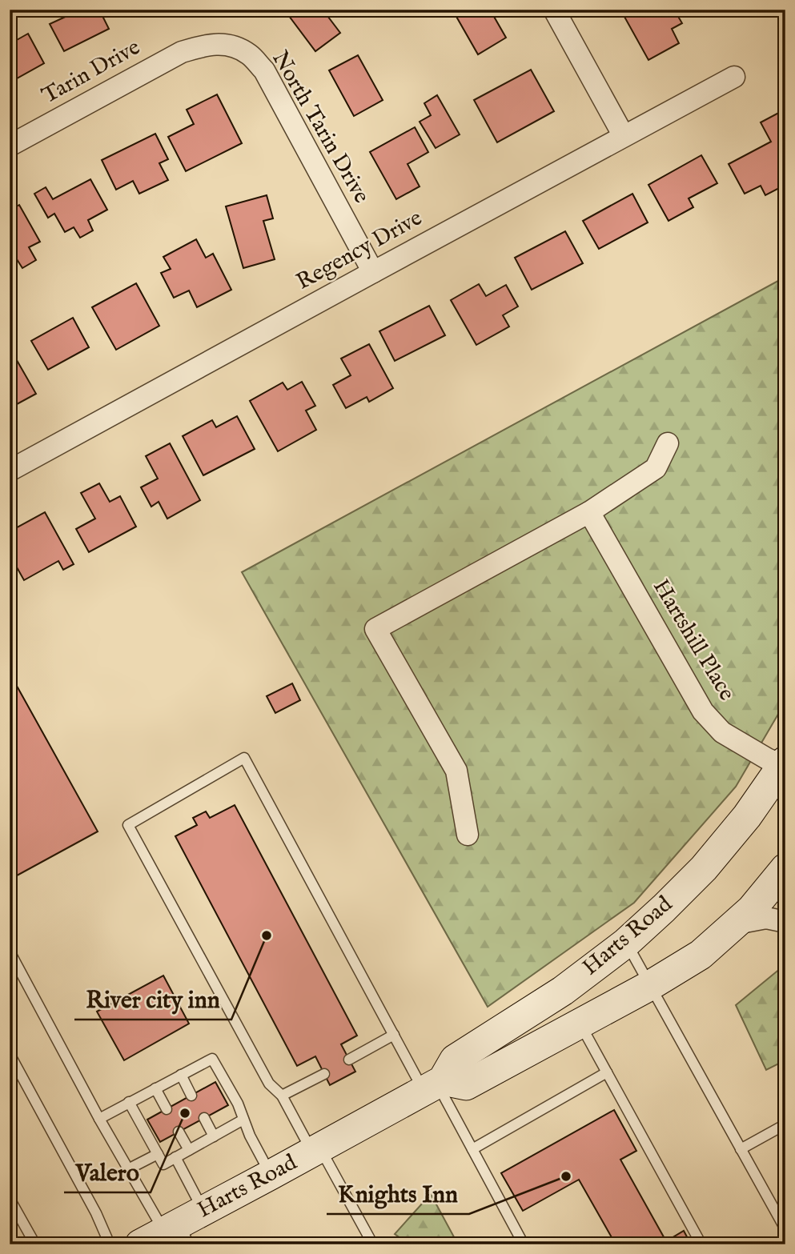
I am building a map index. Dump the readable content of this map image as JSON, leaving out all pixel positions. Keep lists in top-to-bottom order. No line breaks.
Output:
{"streets":{"street":["Tarin Drive","North Tarin Drive","Regency Drive","Hartshill Place","Harts Road"]},"crossings":[["Tarin Drive","North Tarin Drive"],["North Tarin Drive","Regency Drive"],["Hartshill Place","Harts Road"]],"places":["River city inn","Valero","Knights Inn"]}
